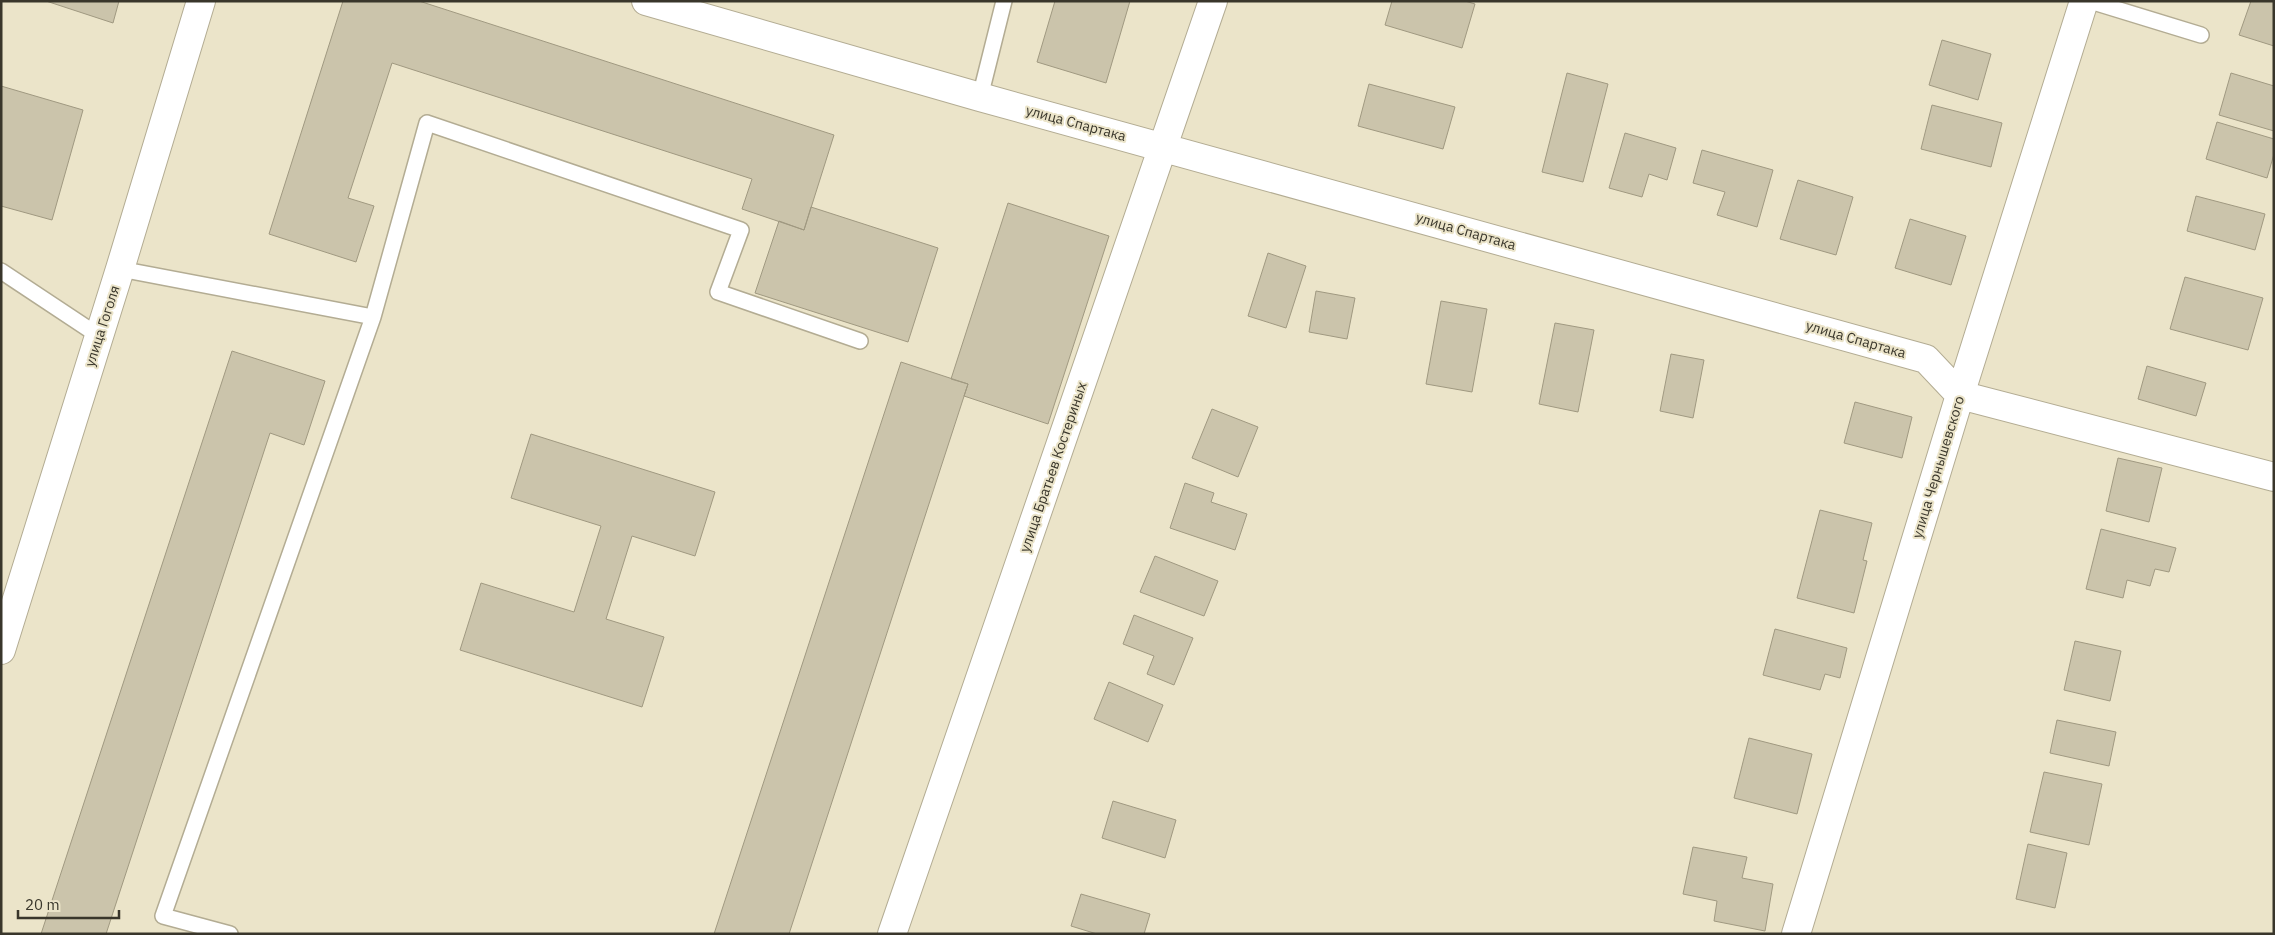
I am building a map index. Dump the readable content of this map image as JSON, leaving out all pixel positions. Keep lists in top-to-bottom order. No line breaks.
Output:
{"streets":{"street":["улица Спартака","улица Гоголя","улица Братьев Костериных","улица Чернышевского"]},"crossings":[["улица Спартака","улица Братьев Костериных"],["улица Спартака","улица Чернышевского"]],"scale_bar":"20 m"}
